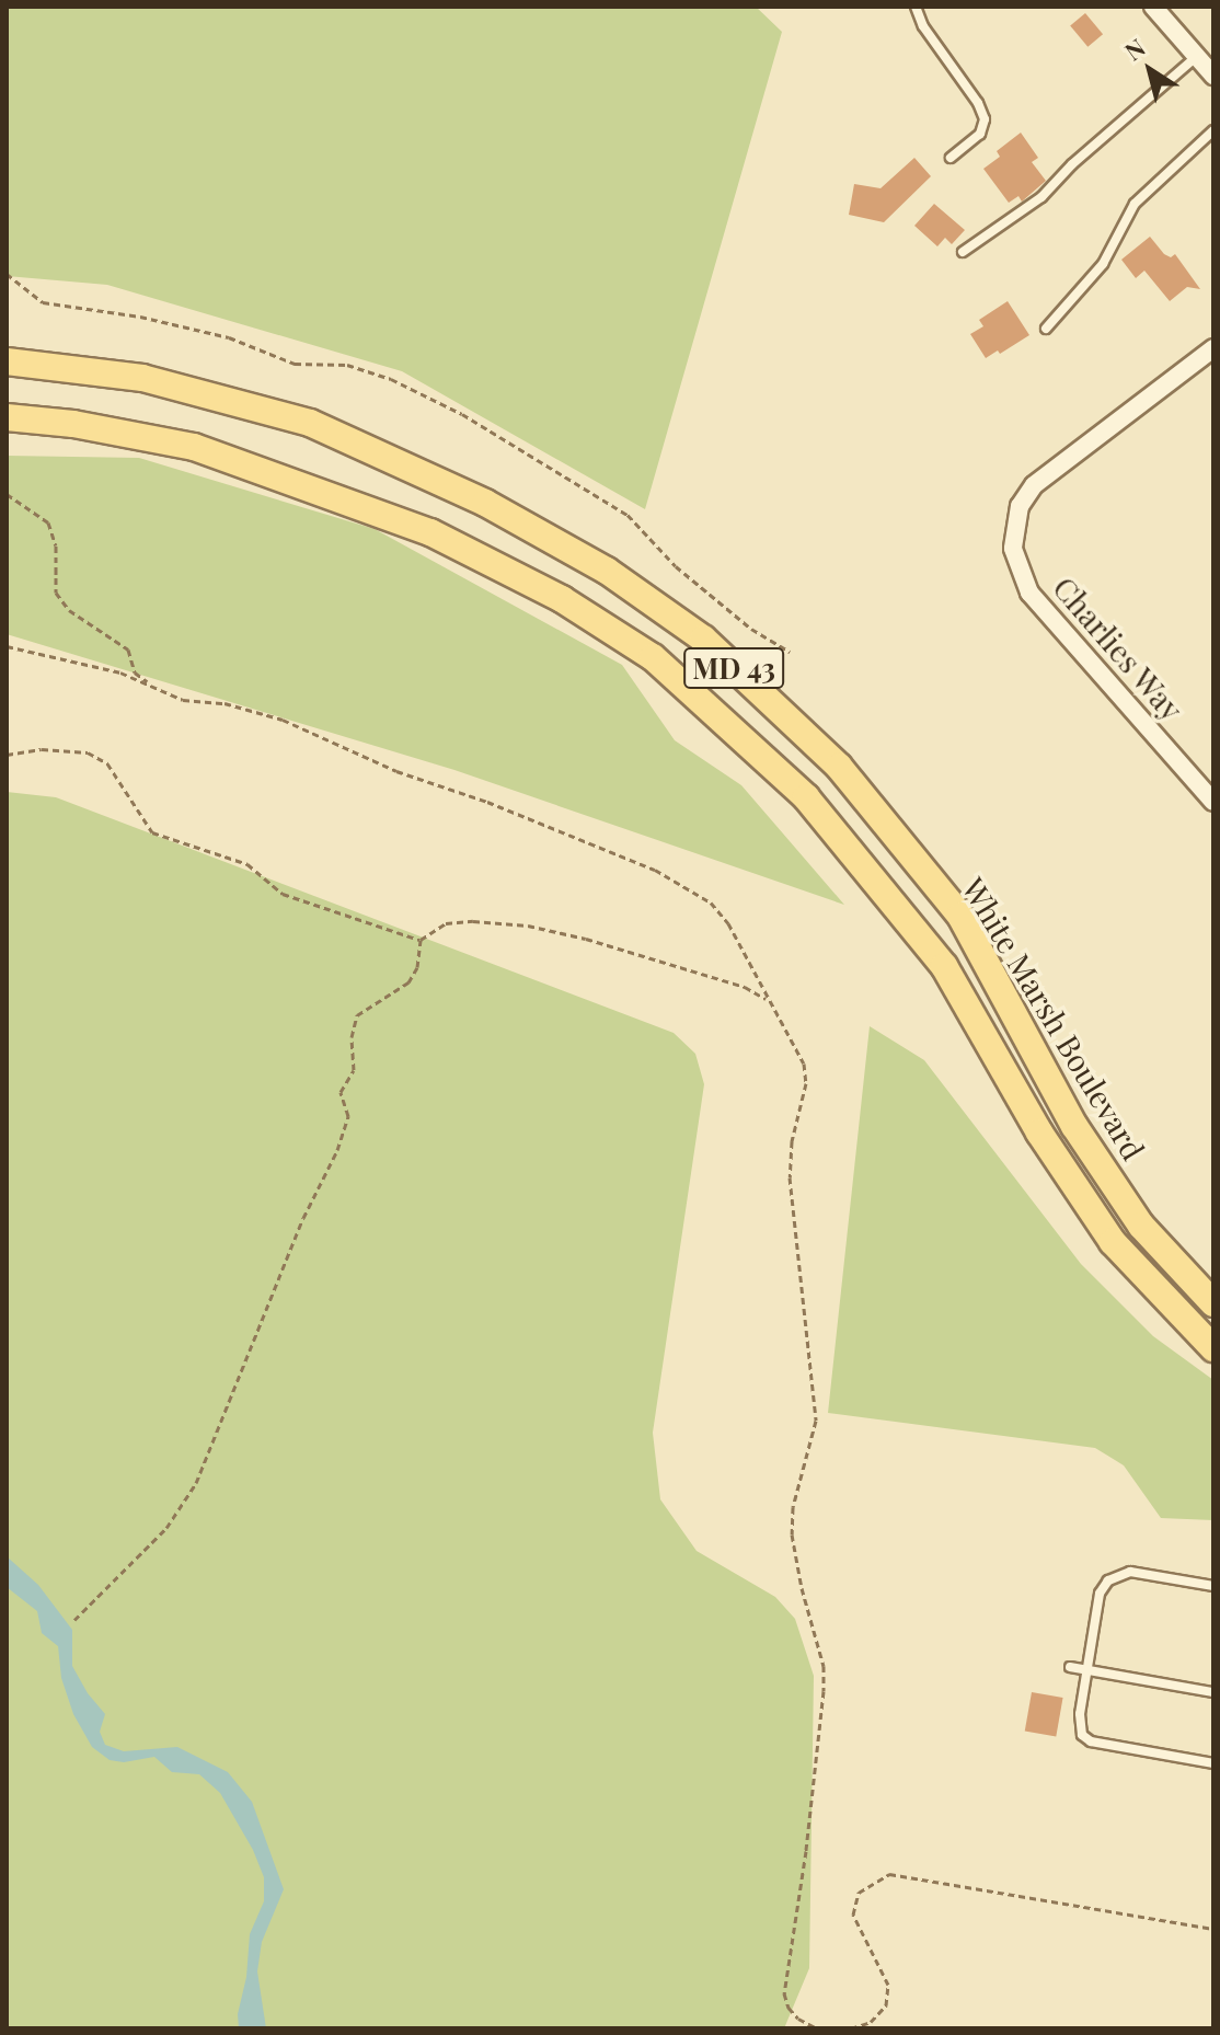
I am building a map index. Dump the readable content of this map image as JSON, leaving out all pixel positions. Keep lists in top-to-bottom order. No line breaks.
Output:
{"streets":{"main road":["MD 43","White Marsh Boulevard"],"street":["Charlies Way"]},"north":"top left"}
